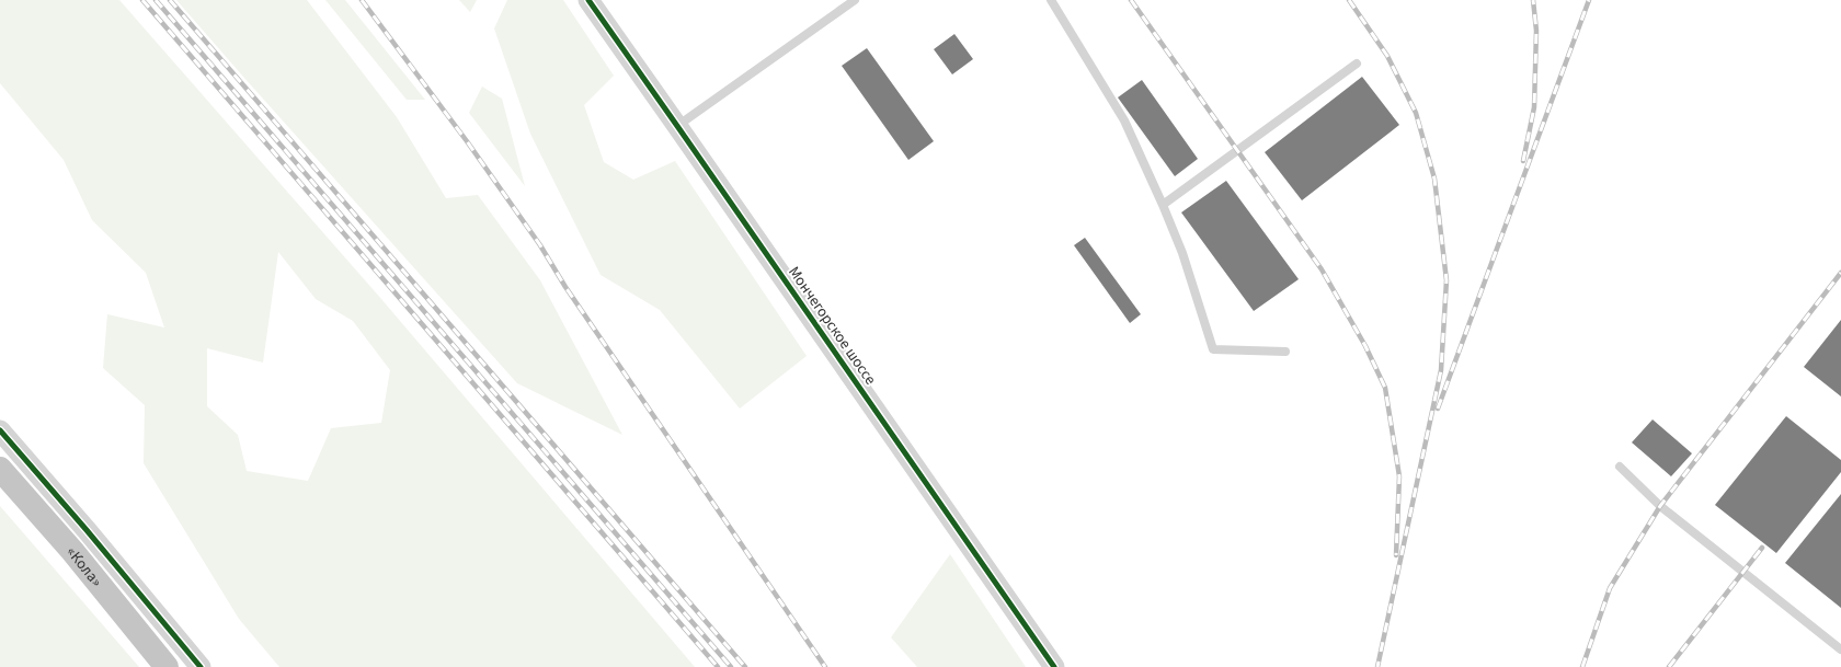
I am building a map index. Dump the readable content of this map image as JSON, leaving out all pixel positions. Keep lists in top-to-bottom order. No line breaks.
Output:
{"streets":{"highway":["«Кола»"],"street":["Мончегорское шоссе"]}}
